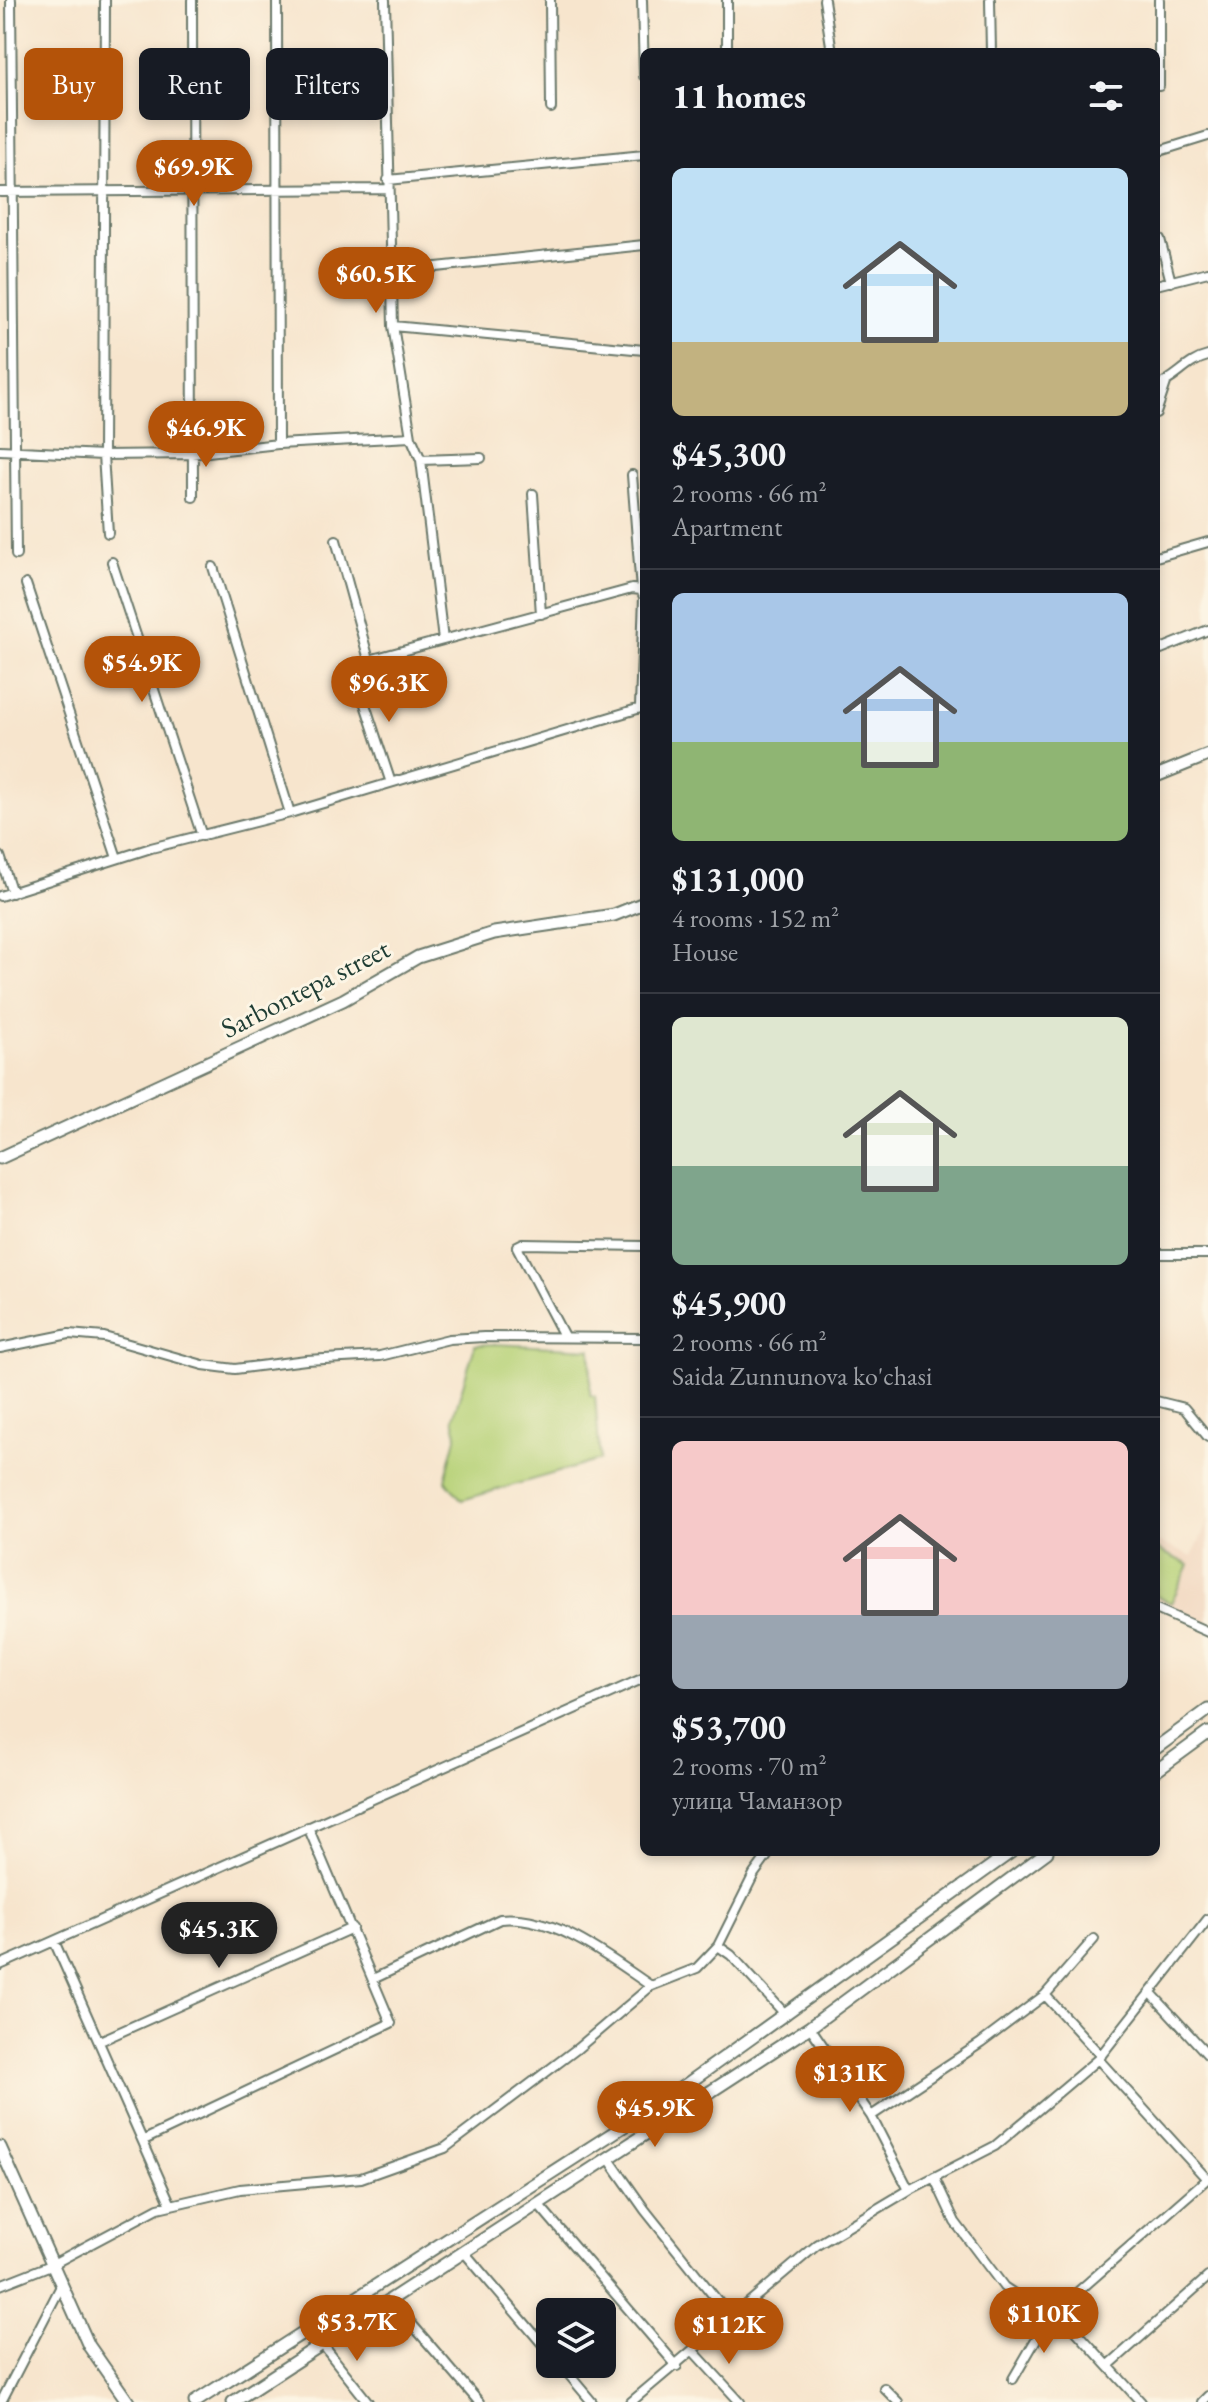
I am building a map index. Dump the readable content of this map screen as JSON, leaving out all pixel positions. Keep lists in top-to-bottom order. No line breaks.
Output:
{"streets":{"main road":["Sarbontepa street"]},"page":{"chip":["Buy","Rent","Filters"],"heading":"11 homes","price":["$69.9K","$60.5K","$46.9K","$54.9K","$96.3K","$45.3K","$131K","$45.9K","$110K","$53.7K","$112K"],"list":[{"name":"$45,300","note":"2 rooms · 66 m² · Apartment"},{"name":"$131,000","note":"4 rooms · 152 m² · House"},{"name":"$45,900","note":"2 rooms · 66 m² · Saida Zunnunova ko'chasi"},{"name":"$53,700","note":"2 rooms · 70 m² · улица Чаманзор"}]}}
